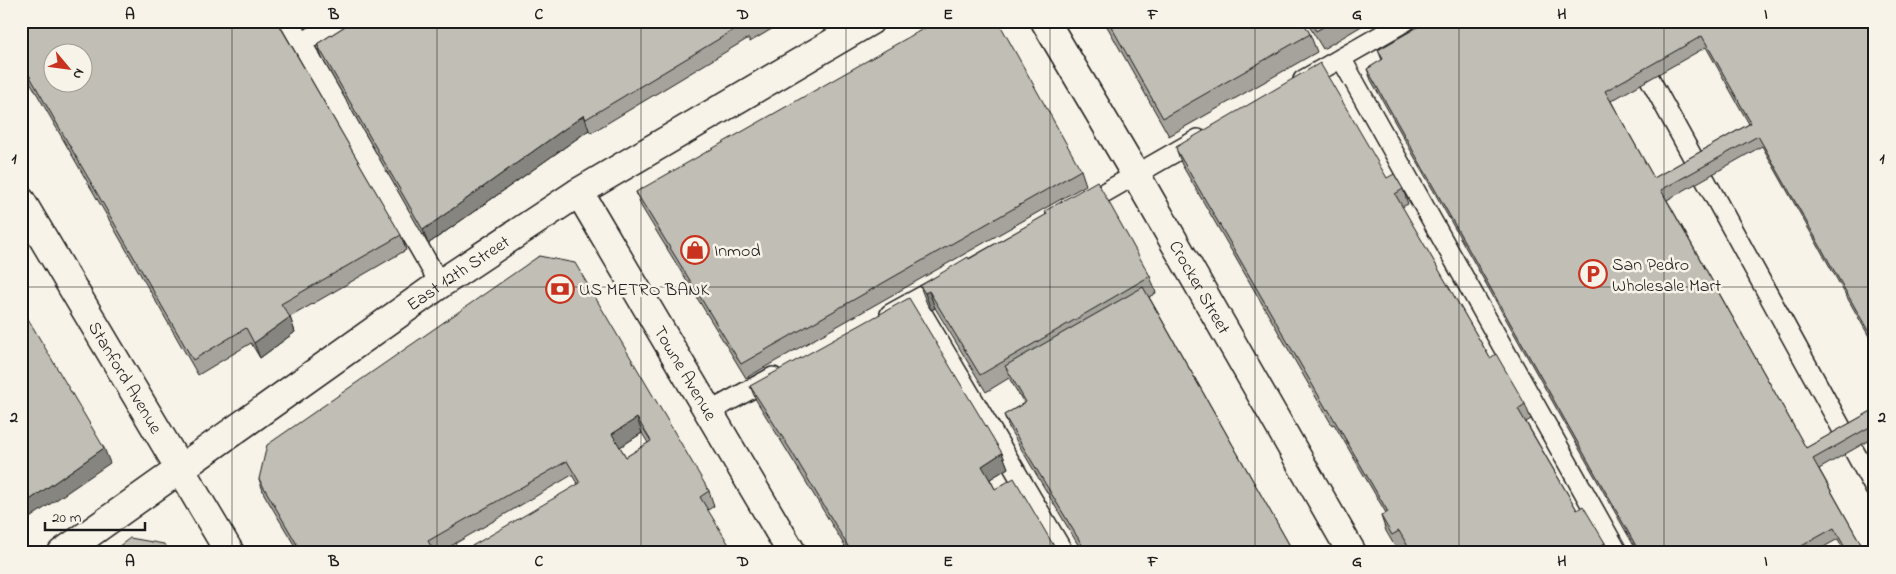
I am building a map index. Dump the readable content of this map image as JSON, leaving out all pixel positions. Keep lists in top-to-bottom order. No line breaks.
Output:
{"streets":{"street":["East 12th Street","Crocker Street","Towne Avenue","Stanford Avenue"]},"crossings":[["East 12th Street","Towne Avenue"],["East 12th Street","Stanford Avenue"]],"places":{"shop":["Inmod"],"parking":["San Pedro Wholesale Mart"],"bank":["US METRO BANK"]},"scale_bar":"20 m","north":"bottom right","grid":{"columns":["A","B","C","D","E","F","G","H","I"],"rows":["1","2"]}}
